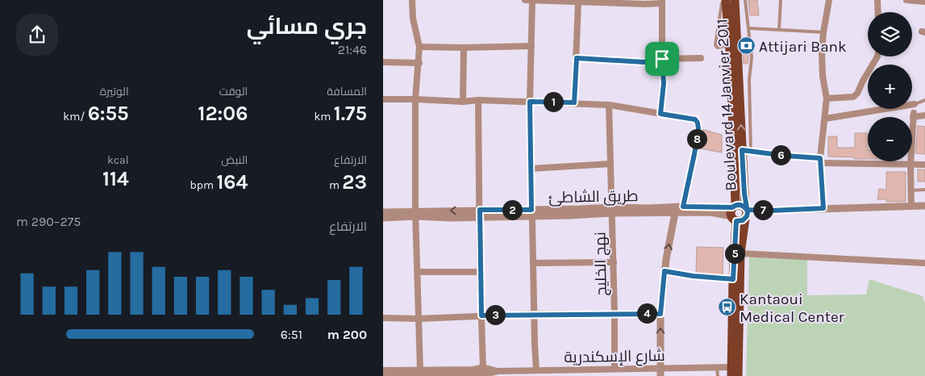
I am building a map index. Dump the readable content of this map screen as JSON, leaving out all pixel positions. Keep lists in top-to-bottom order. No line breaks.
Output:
{"streets":{"main road":["Boulevard 14 Janvier 2011"],"street":["طريق الشاطئ","نهج الخليج","شارع الإسكندرية"]},"crossings":[["Boulevard 14 Janvier 2011","طريق الشاطئ"],["طريق الشاطئ","نهج الخليج"],["نهج الخليج","شارع الإسكندرية"]],"places":{"bank":["Attijari Bank"],"bus stop":["Kantaoui Medical Center"]},"page":{"heading":["جري مسائي","21:46"],"map_buttons":["+","−"],"stats":[["المسافة","1.75 km"],["الوقت","12:06"],["الوتيرة","6:55 /km"],["الارتفاع","23 m"],["النبض","164 bpm"],["kcal","114"]],"pins":["1","8","6","2","7","5","4","3"],"chart":["الارتفاع","275–290 m"],"list":[{"name":"200 m","note":"6:51"}]}}
